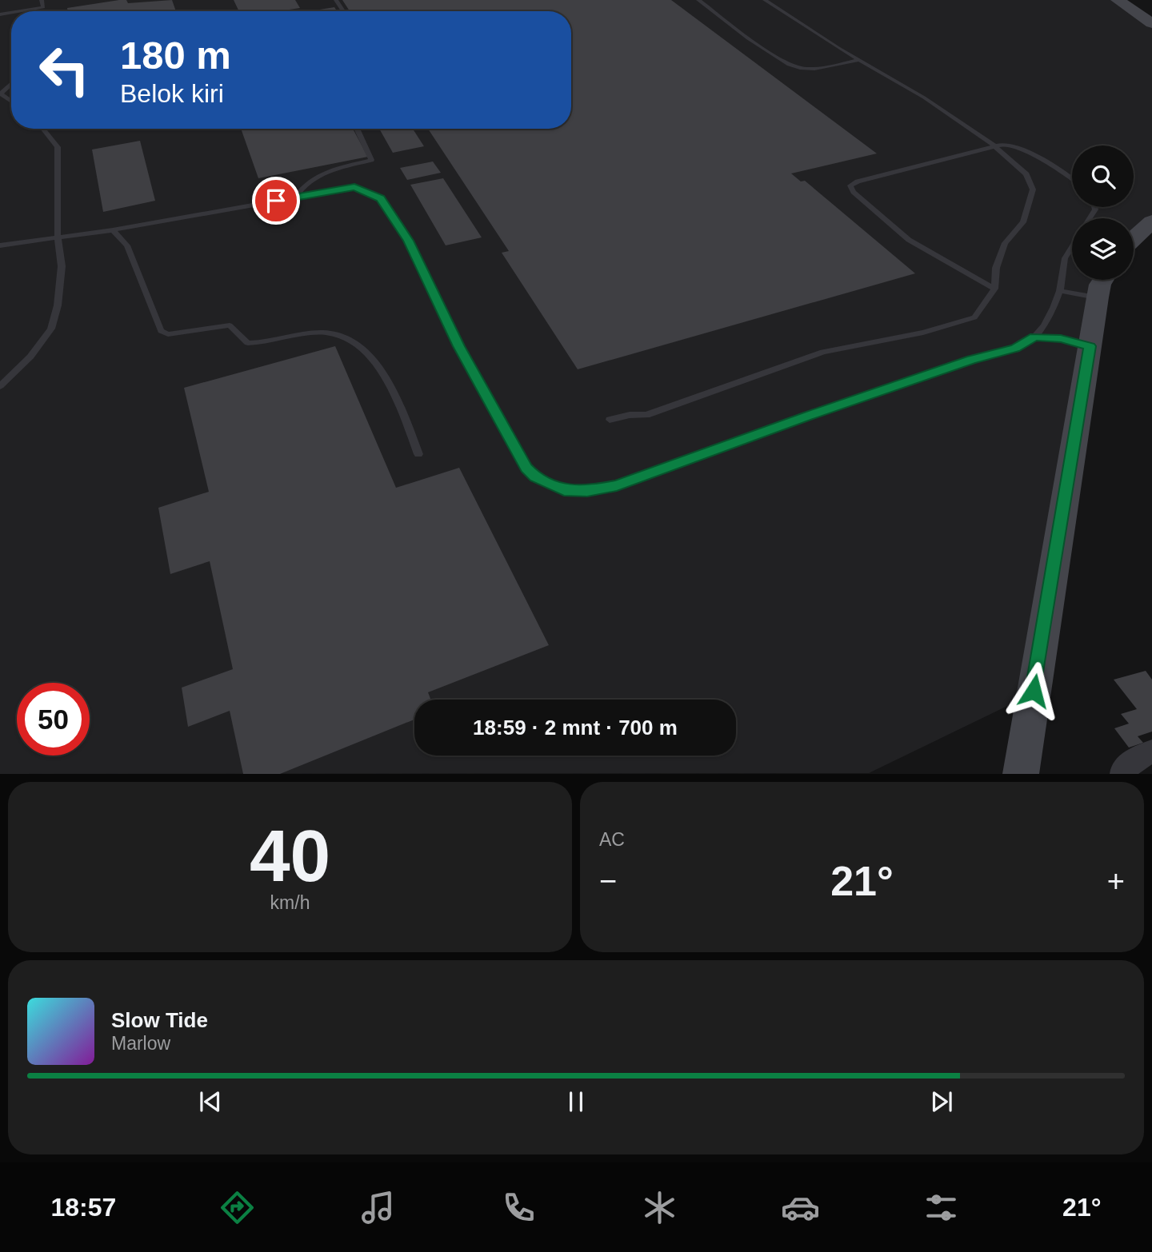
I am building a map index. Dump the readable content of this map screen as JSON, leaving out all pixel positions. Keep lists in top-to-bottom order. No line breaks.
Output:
{"page":{"turn":["180 m","Belok kiri"],"limit":"50","trip":"18:59 · 2 mnt · 700 m","tile":[["40","km/h"],"AC"],"heat":["−","21°","+"],"song":["Slow Tide","Marlow"],"tabs":["18:57","21°"]}}
